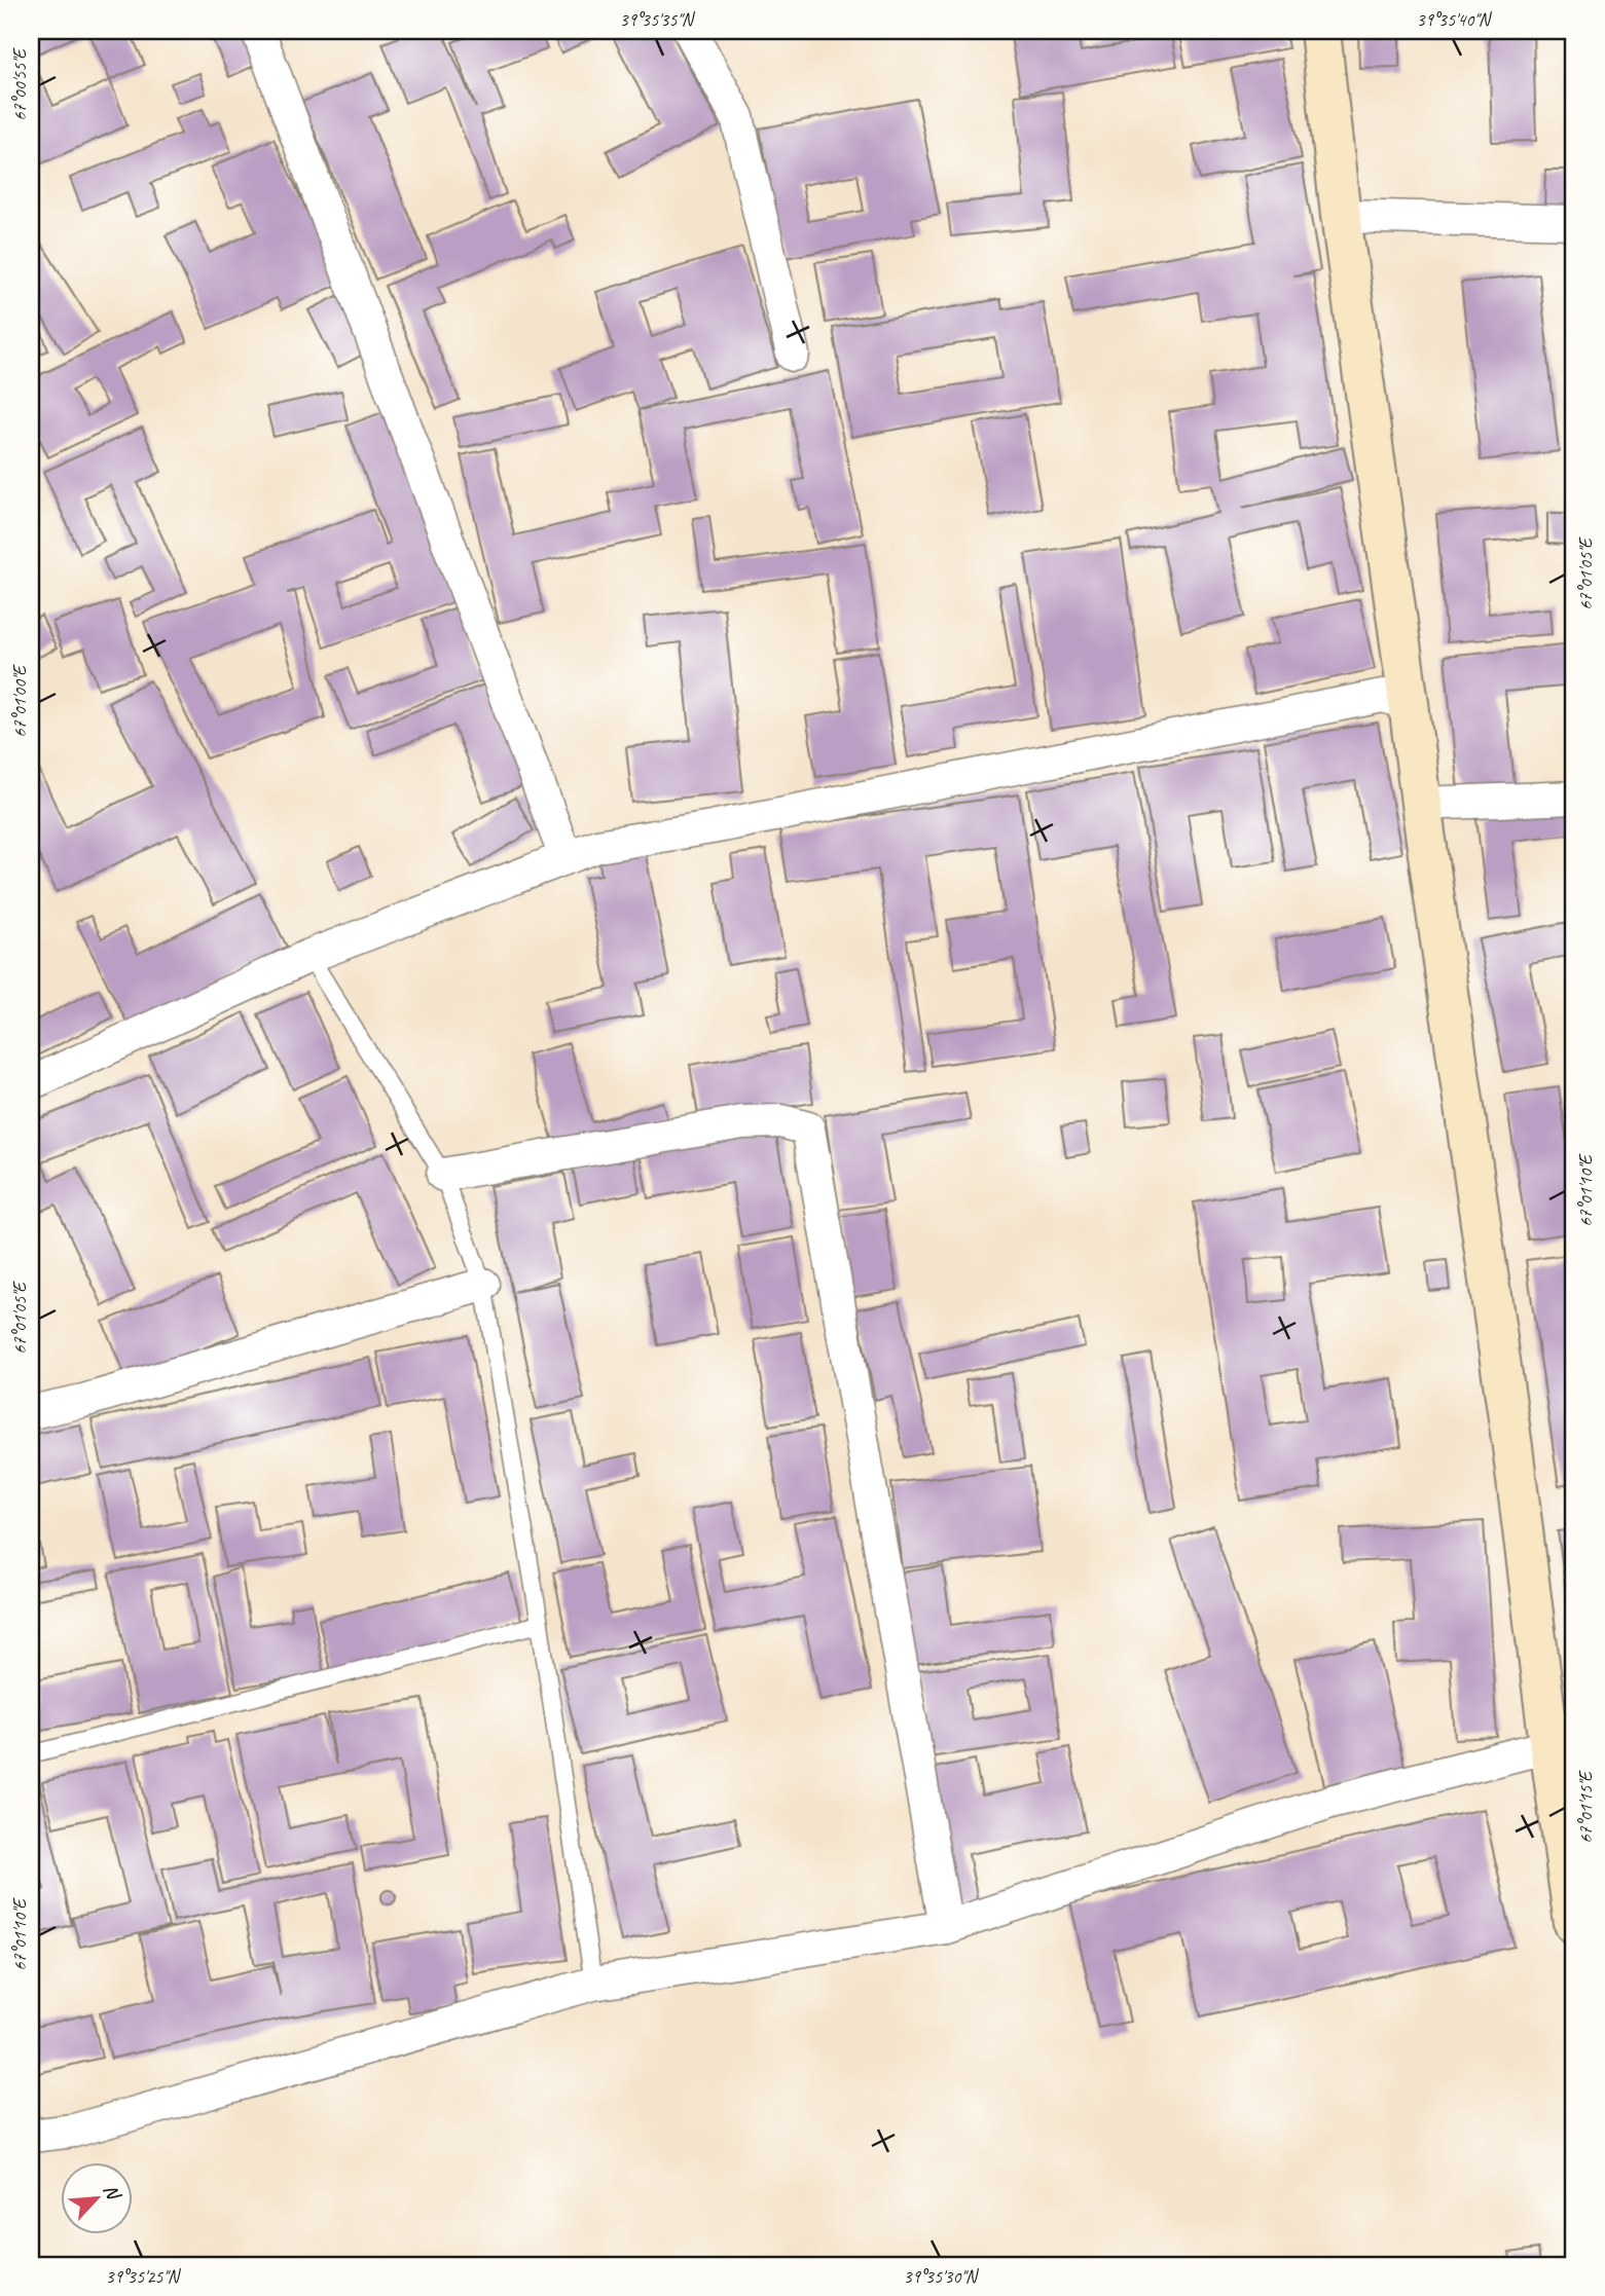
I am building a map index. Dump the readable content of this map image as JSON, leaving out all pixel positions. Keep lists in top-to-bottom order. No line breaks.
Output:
{"north":"top right","coordinates":["39°35'35\"N","39°35'40\"N","67°00'55\"E","67°01'05\"E","67°01'00\"E","67°01'10\"E","67°01'15\"E","39°35'25\"N","39°35'30\"N"]}
